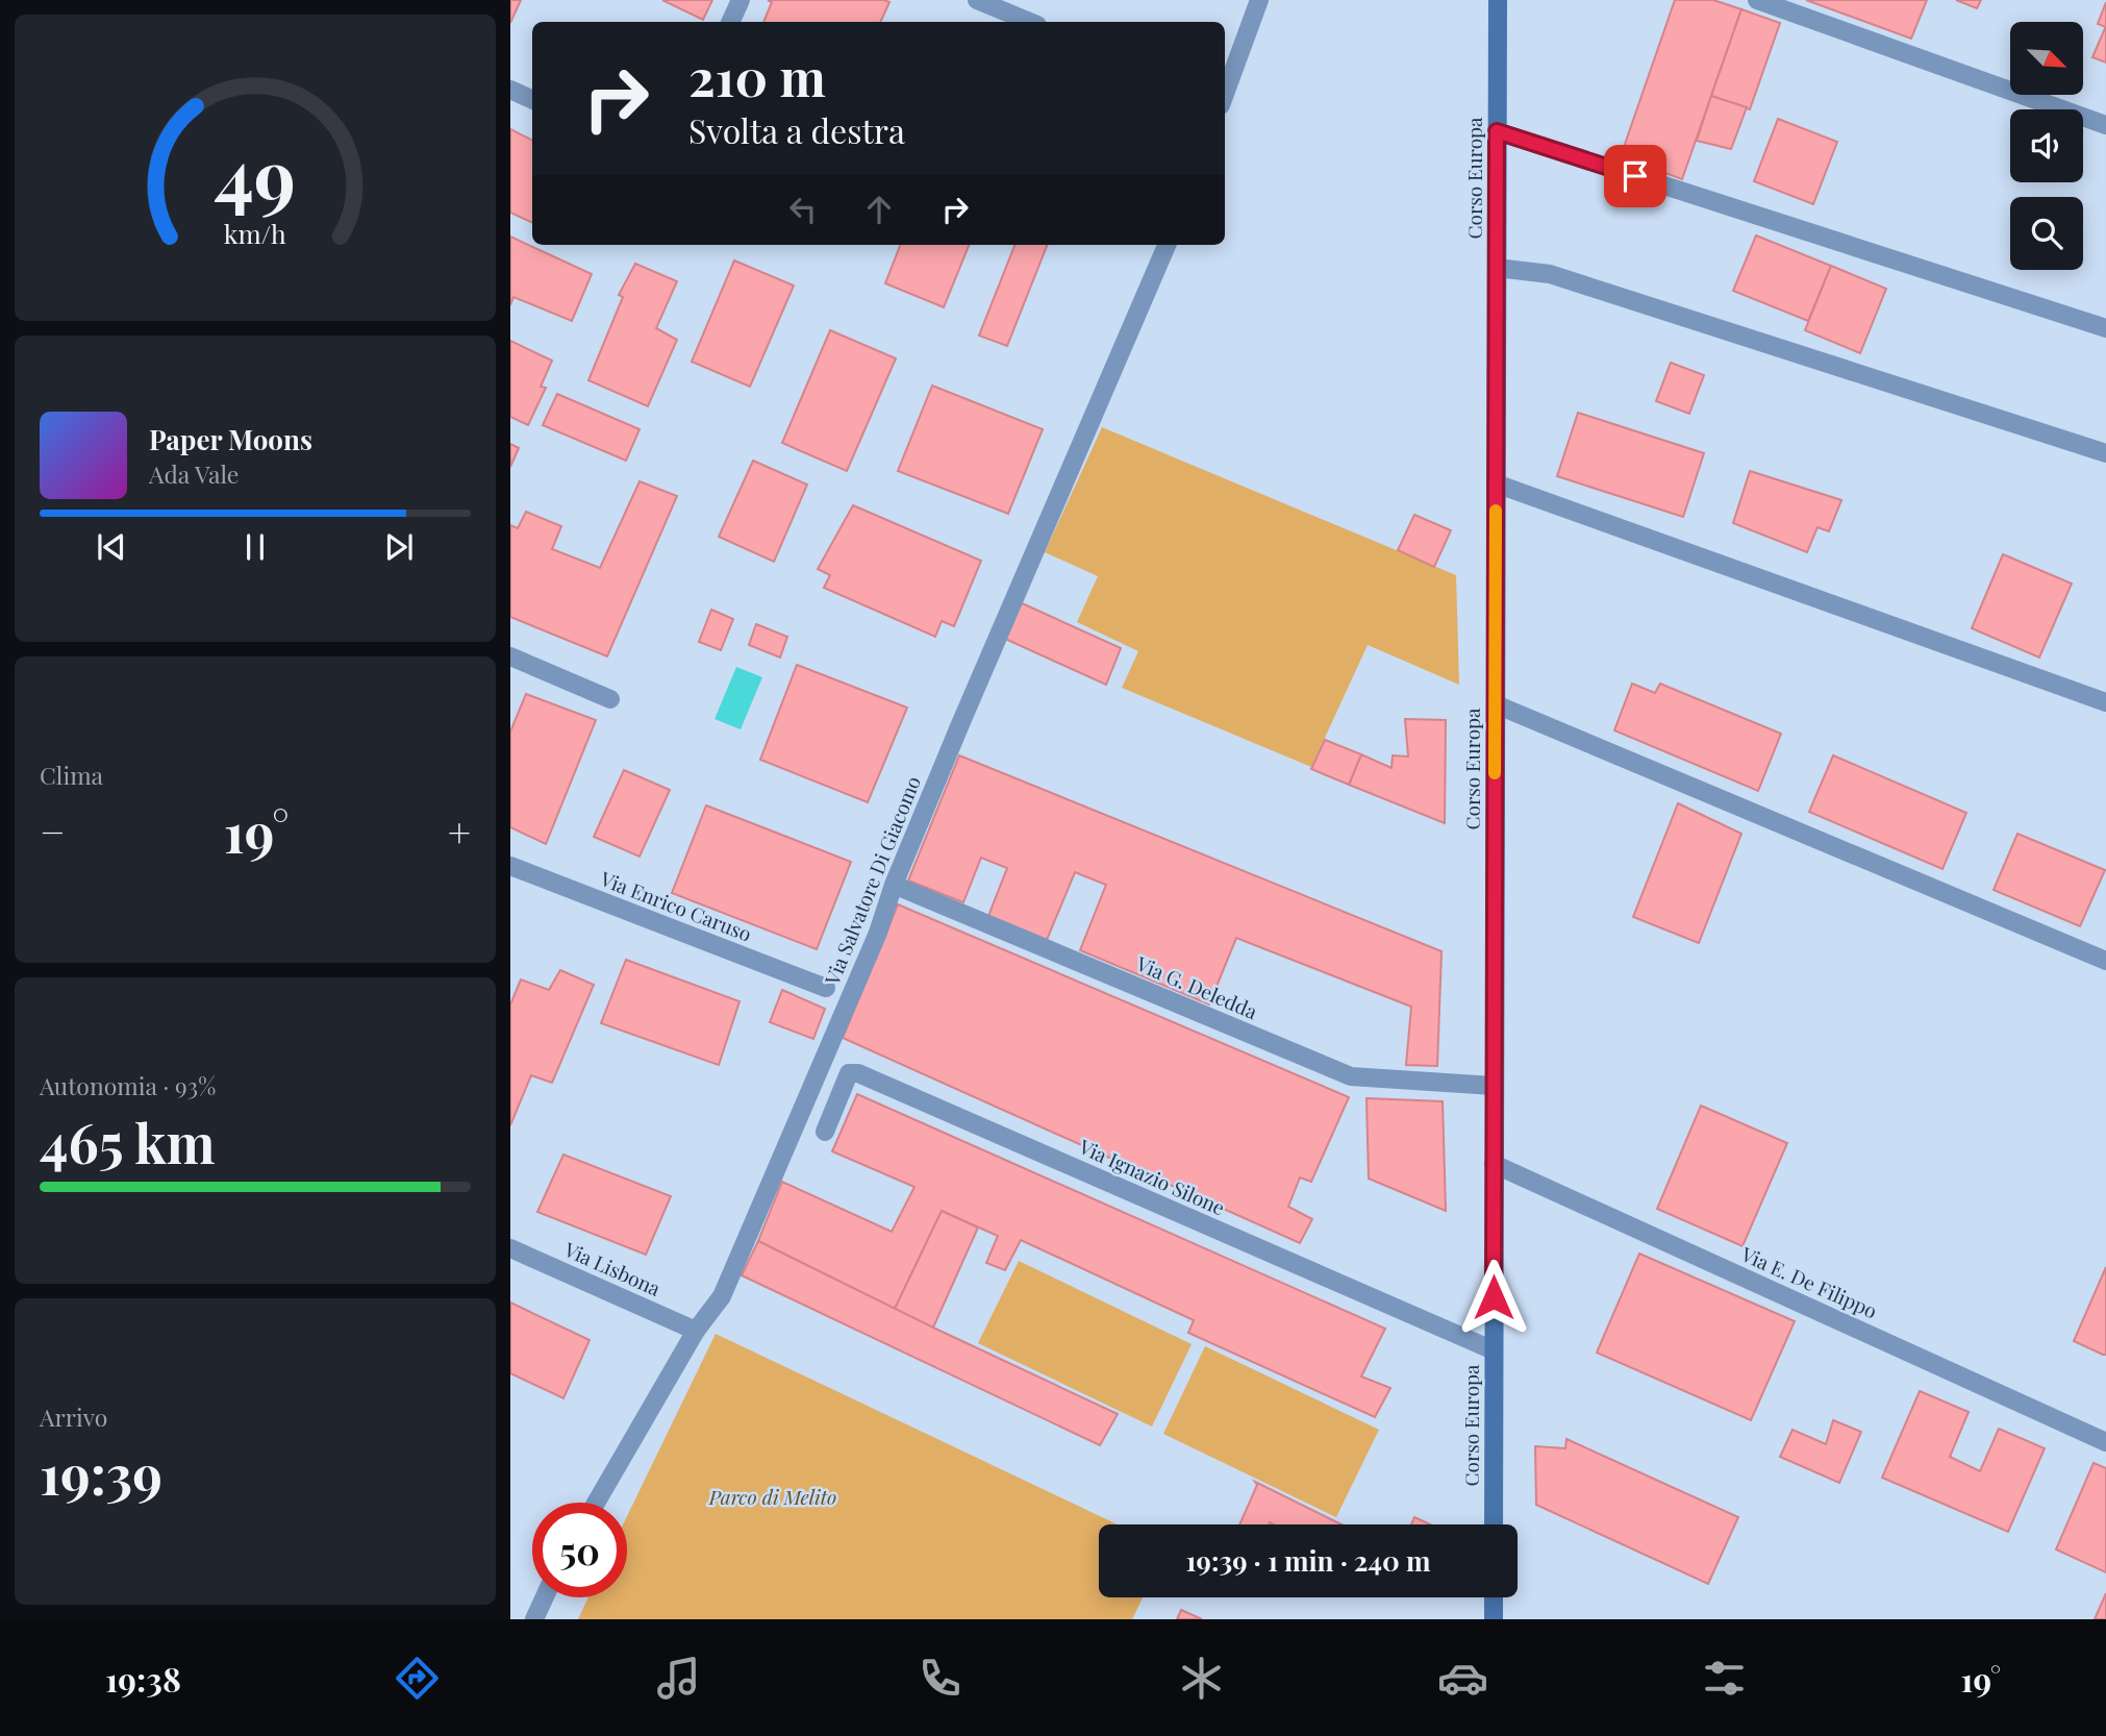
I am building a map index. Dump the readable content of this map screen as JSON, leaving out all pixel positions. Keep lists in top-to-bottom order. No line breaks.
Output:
{"streets":{"main road":["Corso Europa"],"street":["Via Salvatore Di Giacomo","Via Enrico Caruso","Via G. Deledda","Via Ignazio Silone","Via Lisbona","Via E. De Filippo"]},"crossings":[["Corso Europa","Via G. Deledda"],["Corso Europa","Via Ignazio Silone"],["Corso Europa","Via E. De Filippo"],["Via Salvatore Di Giacomo","Via G. Deledda"],["Via Salvatore Di Giacomo","Via Lisbona"]],"parks":["Parco di Melito"],"north":"bottom right","page":{"turn":["210 m","Svolta a destra"],"song":["Paper Moons","Ada Vale"],"tile":["Clima",["Autonomia · 93%","465 km"],["Arrivo","19:39"]],"heat":["−","19°","+"],"limit":"50","trip":"19:39 · 1 min · 240 m","tabs":["19:38","19°"],"gauge":["49","km/h"]}}
